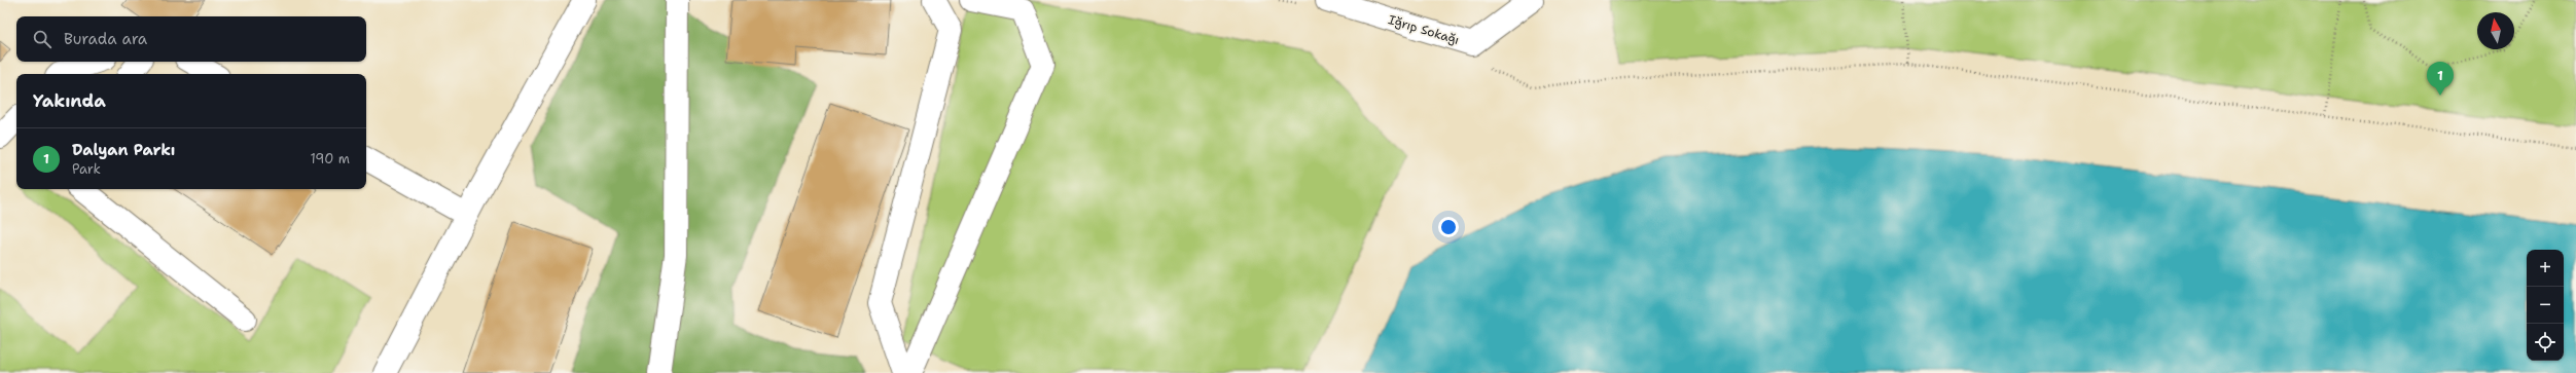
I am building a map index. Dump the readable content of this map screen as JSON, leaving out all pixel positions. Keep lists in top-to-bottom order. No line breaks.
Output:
{"streets":{"street":["Iğrıp Sokağı"]},"north":"top","page":{"search":"Burada ara","pins":"1","heading":"Yakında","list":[{"mark":"1","name":"Dalyan Parkı","note":"Park","value":"190 m"}],"map_buttons":["+","−"]}}
